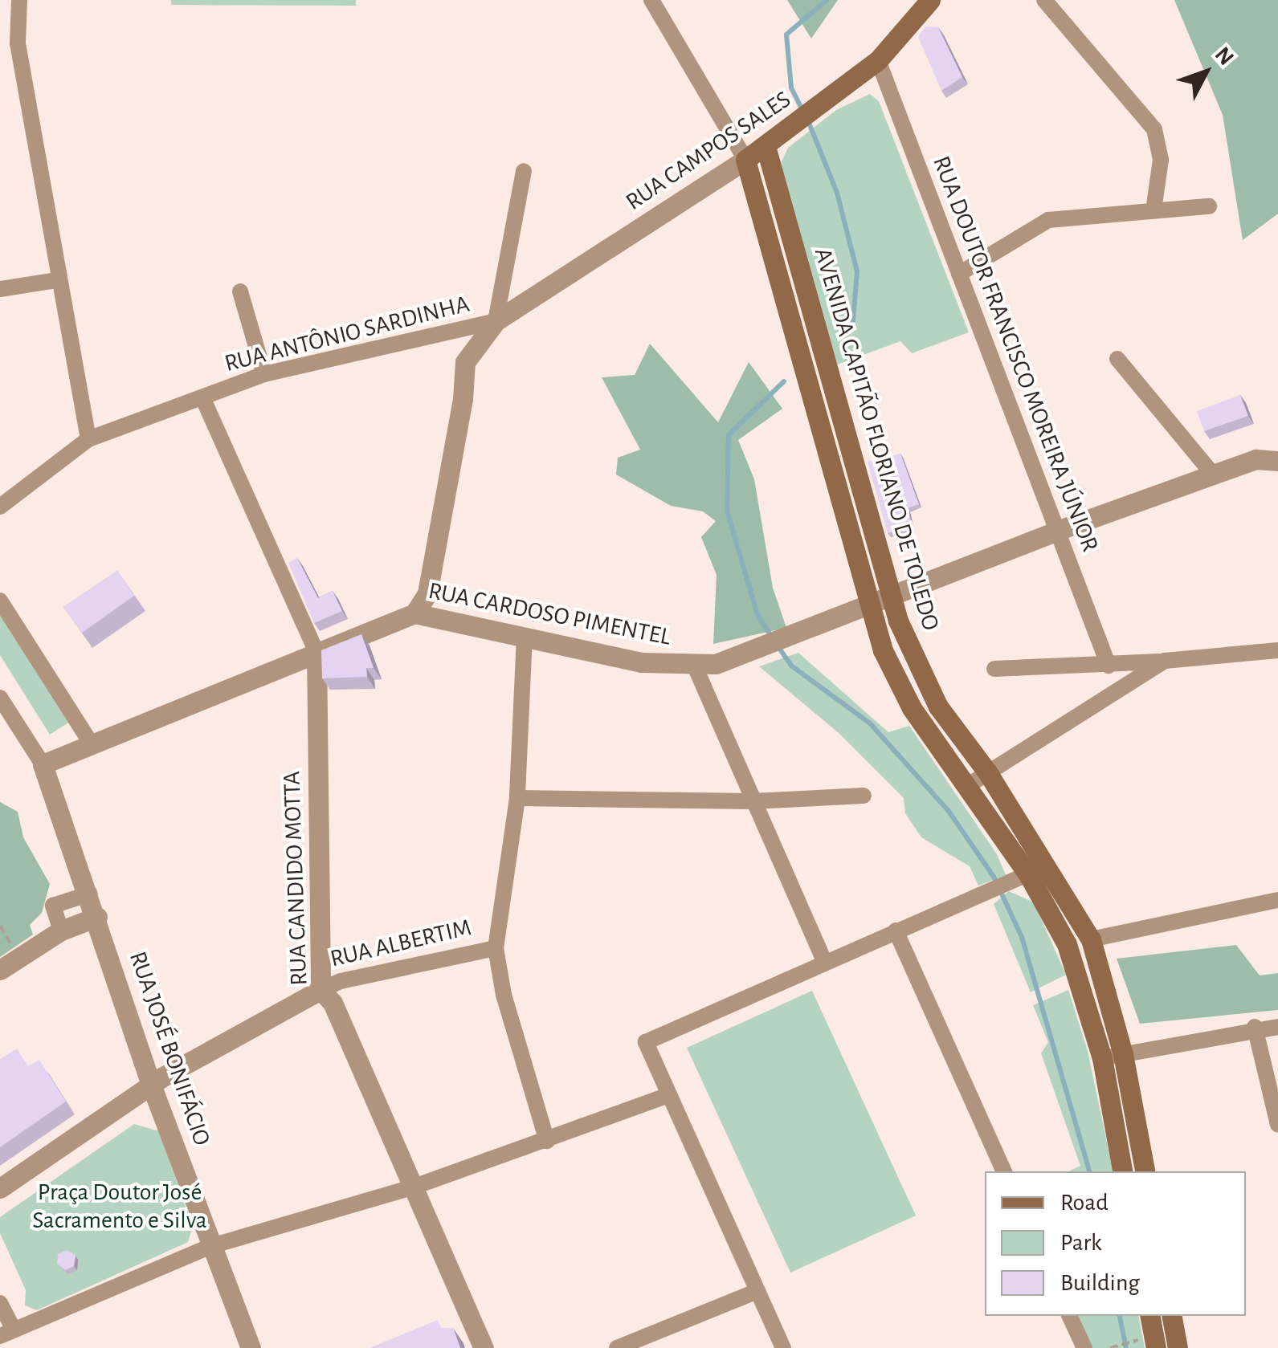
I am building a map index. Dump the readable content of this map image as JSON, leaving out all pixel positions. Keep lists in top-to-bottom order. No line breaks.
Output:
{"streets":{"main road":["RUA CAMPOS SALES","AVENIDA CAPITÃO FLORIANO DE TOLEDO"],"street":["RUA ANTÔNIO SARDINHA","RUA DOUTOR FRANCISCO MOREIRA JÚNIOR","RUA CARDOSO PIMENTEL","RUA CANDIDO MOTTA","RUA ALBERTIM","RUA JOSÉ BONIFÁCIO"]},"crossings":[["RUA CAMPOS SALES","RUA ANTÔNIO SARDINHA"],["RUA CAMPOS SALES","RUA DOUTOR FRANCISCO MOREIRA JÚNIOR"],["RUA CAMPOS SALES","AVENIDA CAPITÃO FLORIANO DE TOLEDO"],["RUA ANTÔNIO SARDINHA","RUA CANDIDO MOTTA"],["RUA DOUTOR FRANCISCO MOREIRA JÚNIOR","RUA CARDOSO PIMENTEL"],["AVENIDA CAPITÃO FLORIANO DE TOLEDO","RUA CARDOSO PIMENTEL"],["RUA CARDOSO PIMENTEL","RUA CANDIDO MOTTA"],["RUA CARDOSO PIMENTEL","RUA JOSÉ BONIFÁCIO"],["RUA CANDIDO MOTTA","RUA ALBERTIM"],["RUA ALBERTIM","RUA JOSÉ BONIFÁCIO"]],"parks":["Praça Doutor José Sacramento e Silva"],"legend":["Road","Park","Building"],"north":"top right"}
